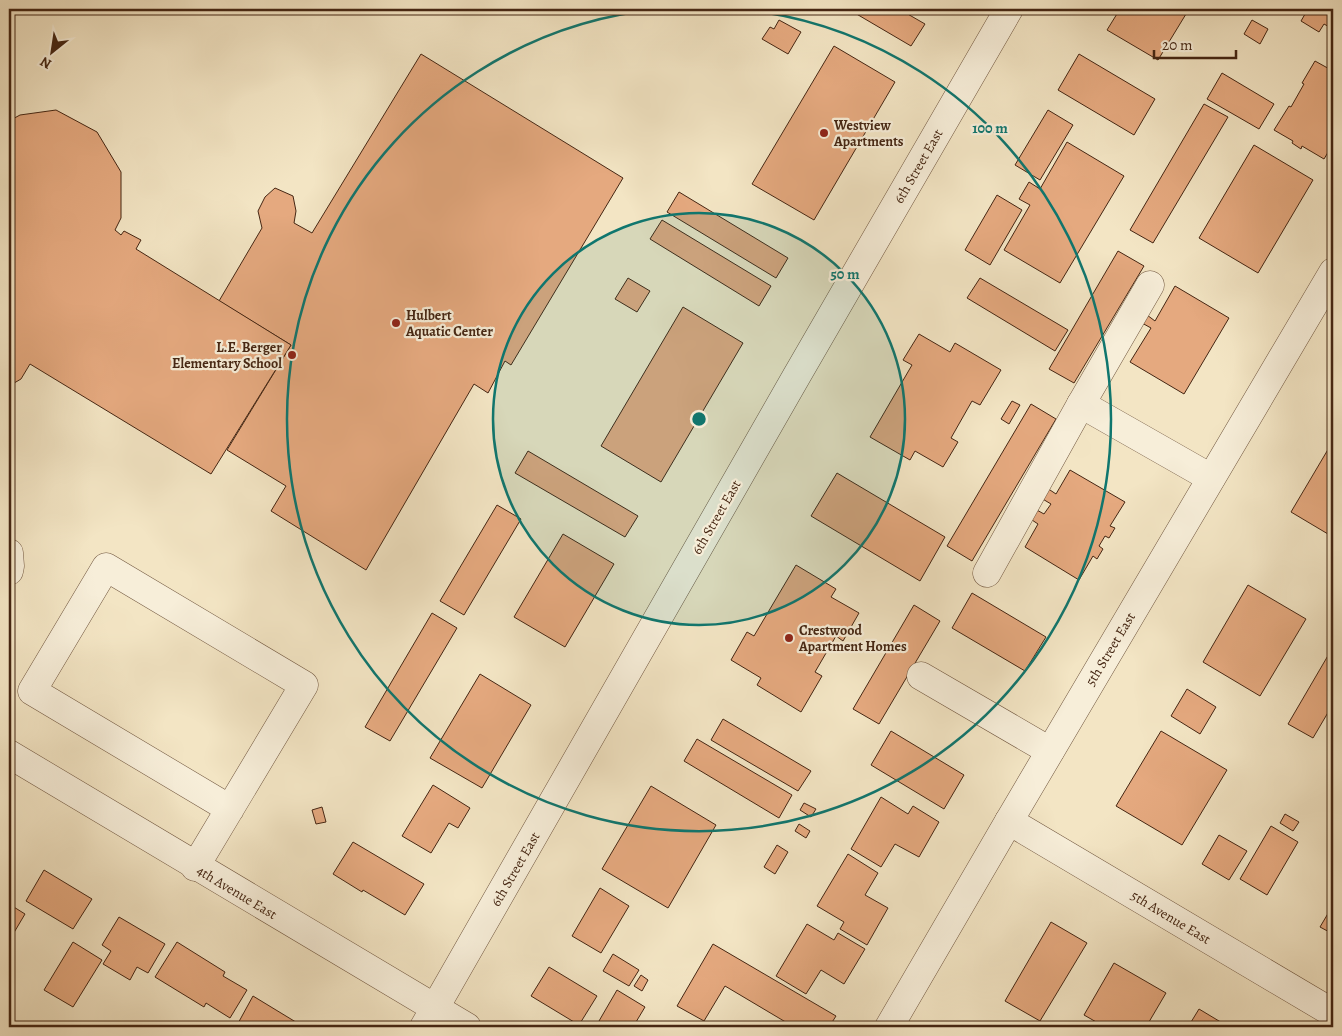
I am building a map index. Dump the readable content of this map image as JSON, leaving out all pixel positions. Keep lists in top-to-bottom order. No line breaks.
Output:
{"streets":{"street":["6th Street East","5th Street East","4th Avenue East","5th Avenue East"]},"crossings":[["6th Street East","4th Avenue East"],["5th Street East","5th Avenue East"]],"places":["Westview Apartments","Hulbert Aquatic Center","L.E. Berger Elementary School","Crestwood Apartment Homes"],"scale_bar":"20 m","north":"bottom left","rings":["100 m","50 m"]}
